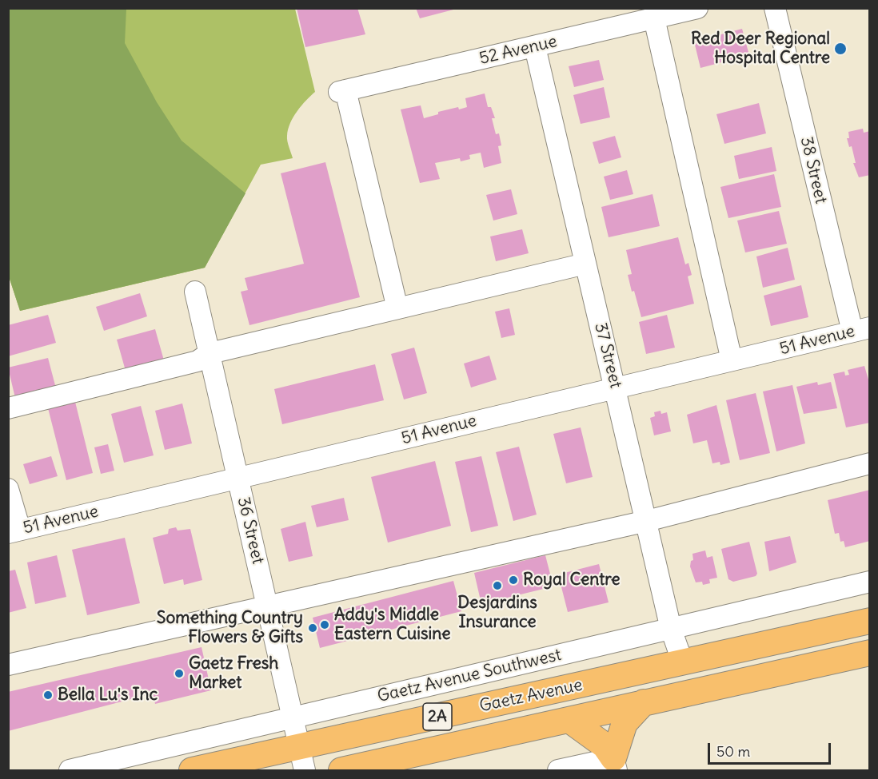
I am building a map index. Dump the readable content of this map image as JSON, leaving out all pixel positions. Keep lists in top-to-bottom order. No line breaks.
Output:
{"streets":{"main road":["Gaetz Avenue","2A"],"street":["52 Avenue","38 Street","51 Avenue","37 Street","36 Street","Gaetz Avenue Southwest"]},"crossings":[["52 Avenue","37 Street"],["38 Street","51 Avenue"],["51 Avenue","37 Street"],["51 Avenue","36 Street"],["37 Street","Gaetz Avenue Southwest"],["37 Street","Gaetz Avenue"],["36 Street","Gaetz Avenue Southwest"],["36 Street","Gaetz Avenue"]],"places":["Red Deer Regional Hospital Centre","Royal Centre","Desjardins Insurance","Addy's Middle Eastern Cuisine","Something Country Flowers & Gifts","Gaetz Fresh Market","Bella Lu's Inc"],"scale_bar":"50 m"}
